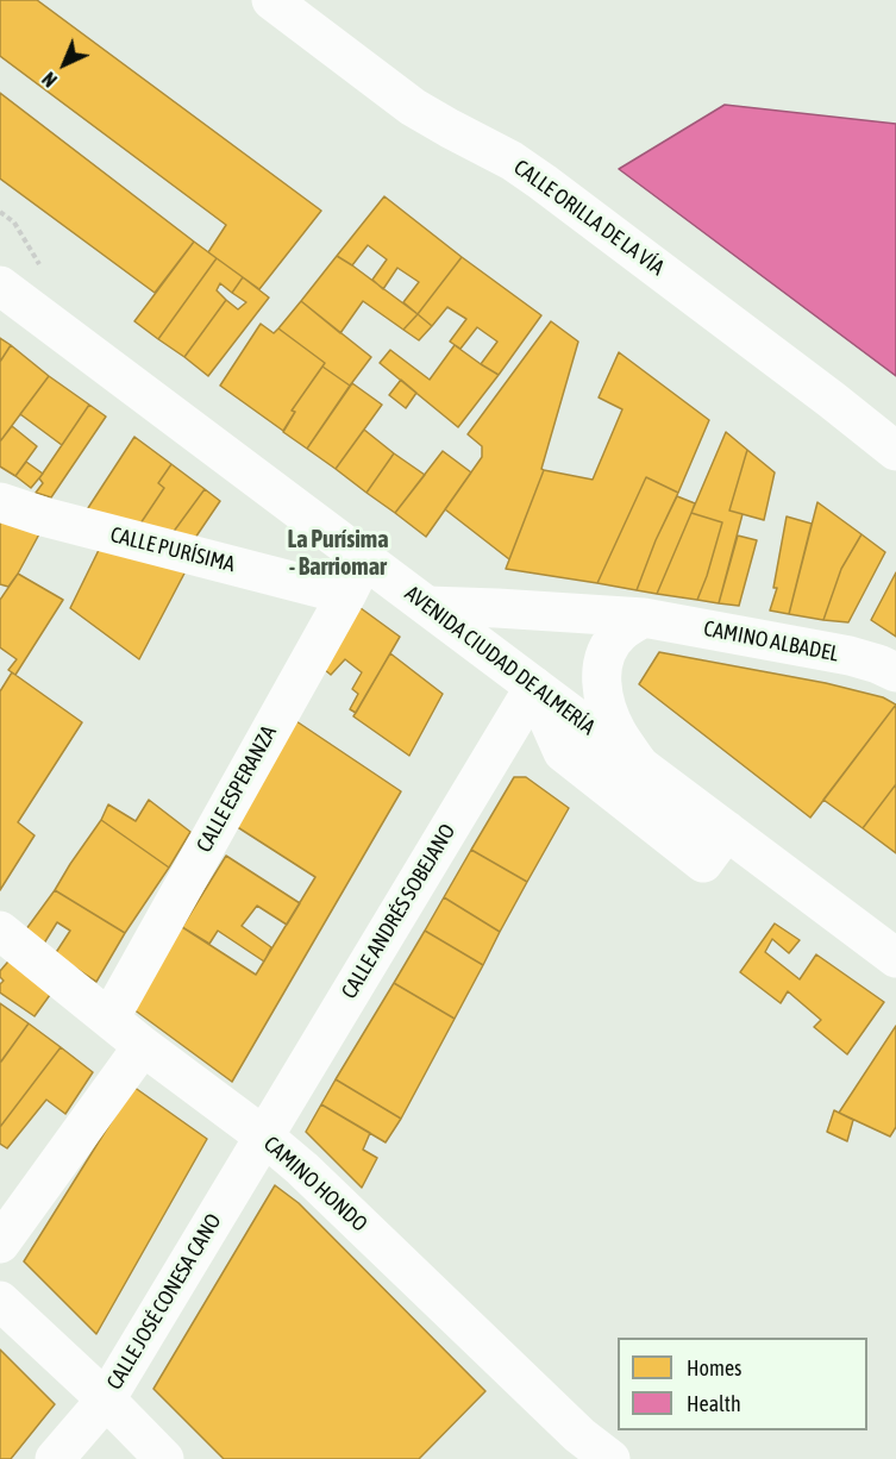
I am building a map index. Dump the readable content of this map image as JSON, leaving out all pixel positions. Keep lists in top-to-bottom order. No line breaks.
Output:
{"streets":{"street":["CALLE ORILLA DE LA VÍA","CALLE PURÍSIMA","CAMINO ALBADEL","AVENIDA CIUDAD DE ALMERÍA","CALLE ESPERANZA","CALLE ANDRÉS SOBEJANO","CAMINO HONDO","CALLE JOSÉ CONESA CANO"]},"crossings":[["CALLE PURÍSIMA","CALLE ESPERANZA"],["CAMINO ALBADEL","AVENIDA CIUDAD DE ALMERÍA"],["AVENIDA CIUDAD DE ALMERÍA","CALLE ESPERANZA"],["AVENIDA CIUDAD DE ALMERÍA","CALLE ANDRÉS SOBEJANO"],["CALLE ESPERANZA","CAMINO HONDO"],["CALLE ANDRÉS SOBEJANO","CAMINO HONDO"],["CALLE ANDRÉS SOBEJANO","CALLE JOSÉ CONESA CANO"],["CAMINO HONDO","CALLE JOSÉ CONESA CANO"]],"districts":["La Purísima - Barriomar"],"legend":["Homes","Health"],"north":"bottom left"}
